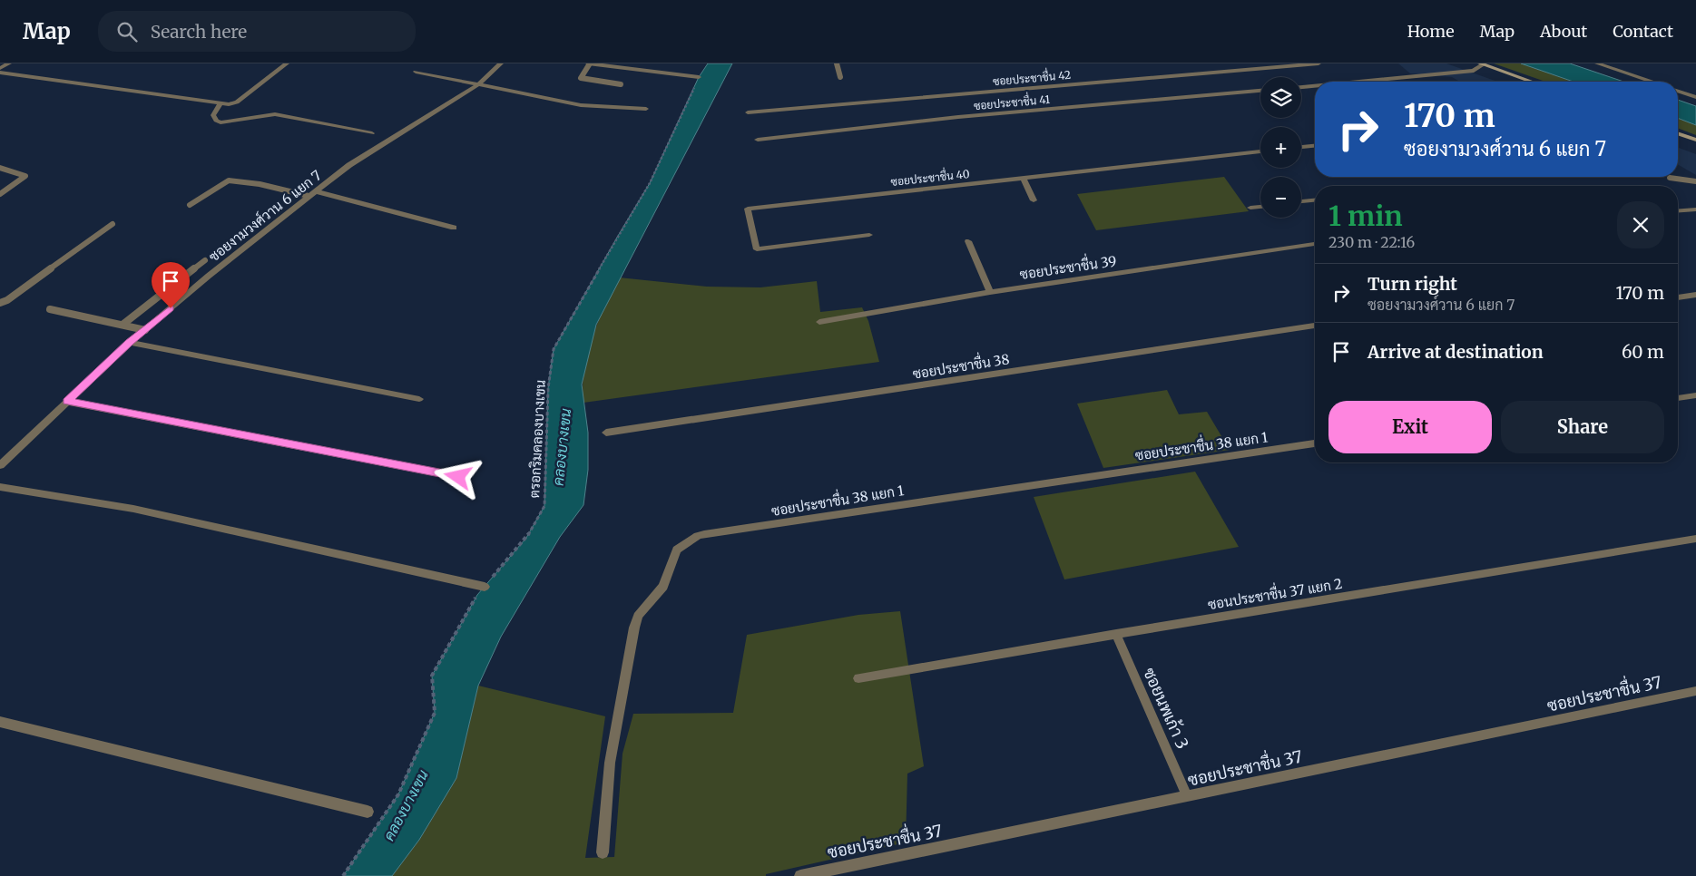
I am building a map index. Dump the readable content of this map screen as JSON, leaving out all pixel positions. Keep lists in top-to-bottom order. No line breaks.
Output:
{"streets":{"street":["ซอยประชาชื่น 42","ซอยประชาชื่น 41","ซอยประชาชื่น 40","ซอยงามวงศ์วาน 6 แยก 7","ซอยประชาชื่น 39","ซอยประชาชื่น 38","ซอยประชาชื่น 38 แยก 1","ซอนประชาชื่น 37 แยก 2","ซอยประชาชื่น 37","ซอยนพเก้า 3"],"path":["ตรอกริมคลองบางเขน"]},"crossings":[["ซอนประชาชื่น 37 แยก 2","ซอยนพเก้า 3"],["ซอยประชาชื่น 37","ซอยนพเก้า 3"]],"water":["คลองบางเขน"],"page":{"header":"Map","search":"Search here","nav":["Home","Map","About","Contact"],"map_buttons":["+","−"],"turn":["170 m","ซอยงามวงศ์วาน 6 แยก 7"],"heading":["1 min","230 m · 22:16"],"list":[{"name":"Turn right","note":"ซอยงามวงศ์วาน 6 แยก 7","value":"170 m"},{"name":"Arrive at destination","value":"60 m"}],"buttons":["Exit","Share"]}}
